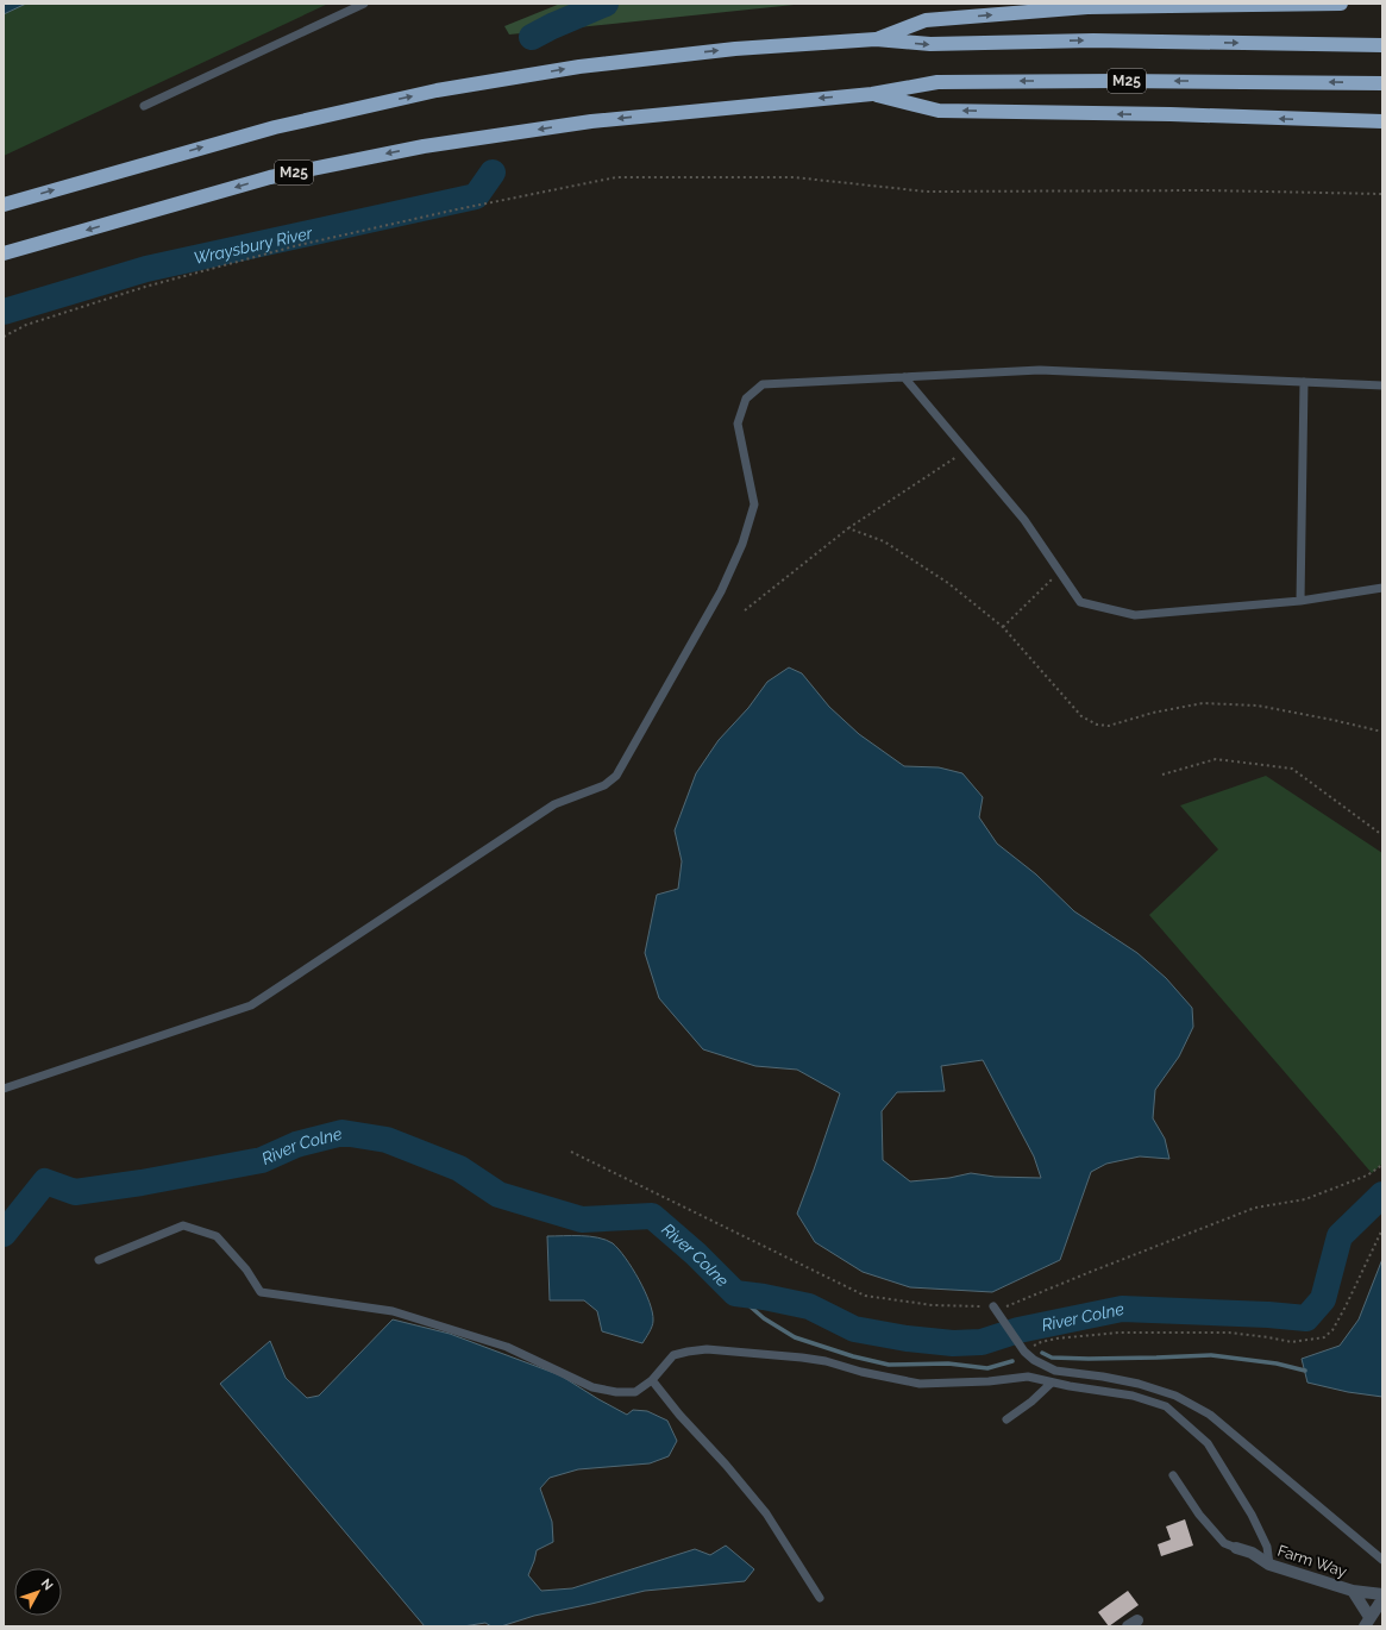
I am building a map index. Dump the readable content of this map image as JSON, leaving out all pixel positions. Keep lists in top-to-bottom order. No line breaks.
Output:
{"streets":{"highway":["M25"],"street":["Farm Way"]},"water":["Wraysbury River","River Colne"],"north":"top right"}
